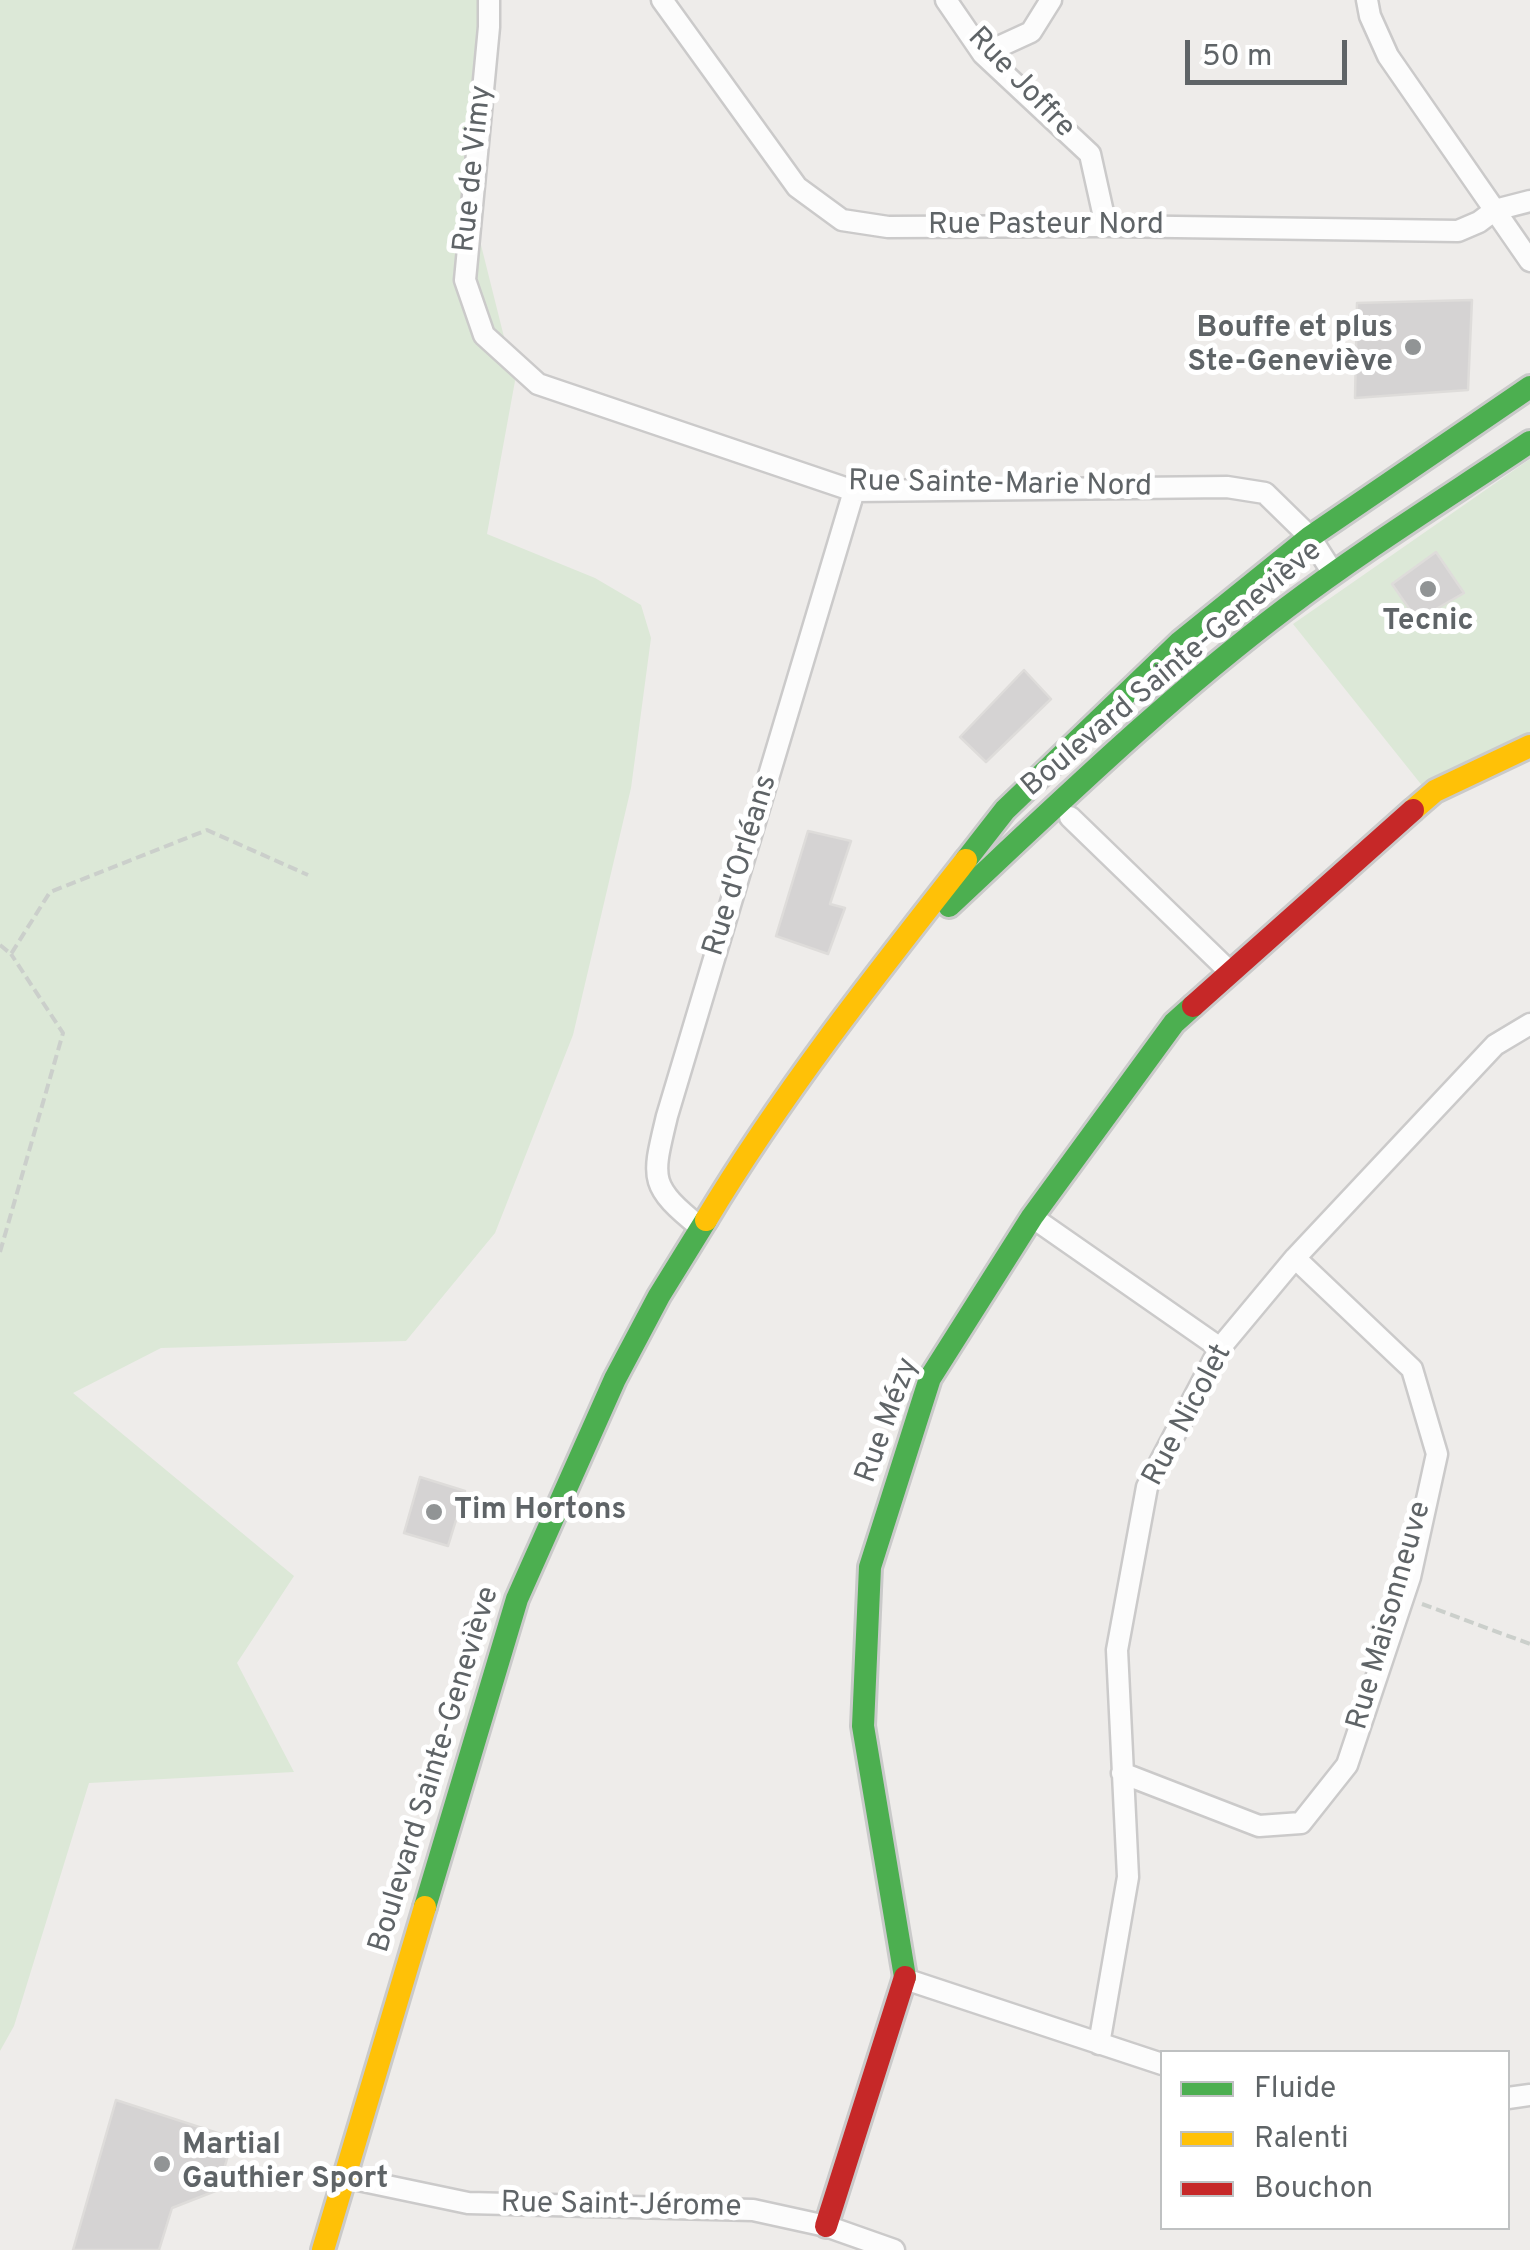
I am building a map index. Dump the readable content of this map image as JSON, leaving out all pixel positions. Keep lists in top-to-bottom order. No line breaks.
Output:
{"streets":{"main road":["Boulevard Sainte-Geneviève","Rue Mézy"],"street":["Rue Joffre","Rue de Vimy","Rue Pasteur Nord","Rue Sainte-Marie Nord","Rue d'Orléans","Rue Nicolet","Rue Maisonneuve","Rue Saint-Jérome"]},"crossings":[["Rue Joffre","Rue Pasteur Nord"],["Rue de Vimy","Rue Sainte-Marie Nord"],["Rue Sainte-Marie Nord","Boulevard Sainte-Geneviève"],["Rue Sainte-Marie Nord","Rue d'Orléans"],["Boulevard Sainte-Geneviève","Rue d'Orléans"],["Boulevard Sainte-Geneviève","Rue Saint-Jérome"],["Rue Nicolet","Rue Maisonneuve"],["Rue Mézy","Rue Saint-Jérome"]],"places":["Bouffe et plus Ste-Geneviève","Tecnic","Tim Hortons","Martial Gauthier Sport"],"legend":["Fluide","Ralenti","Bouchon"],"scale_bar":"50 m"}
